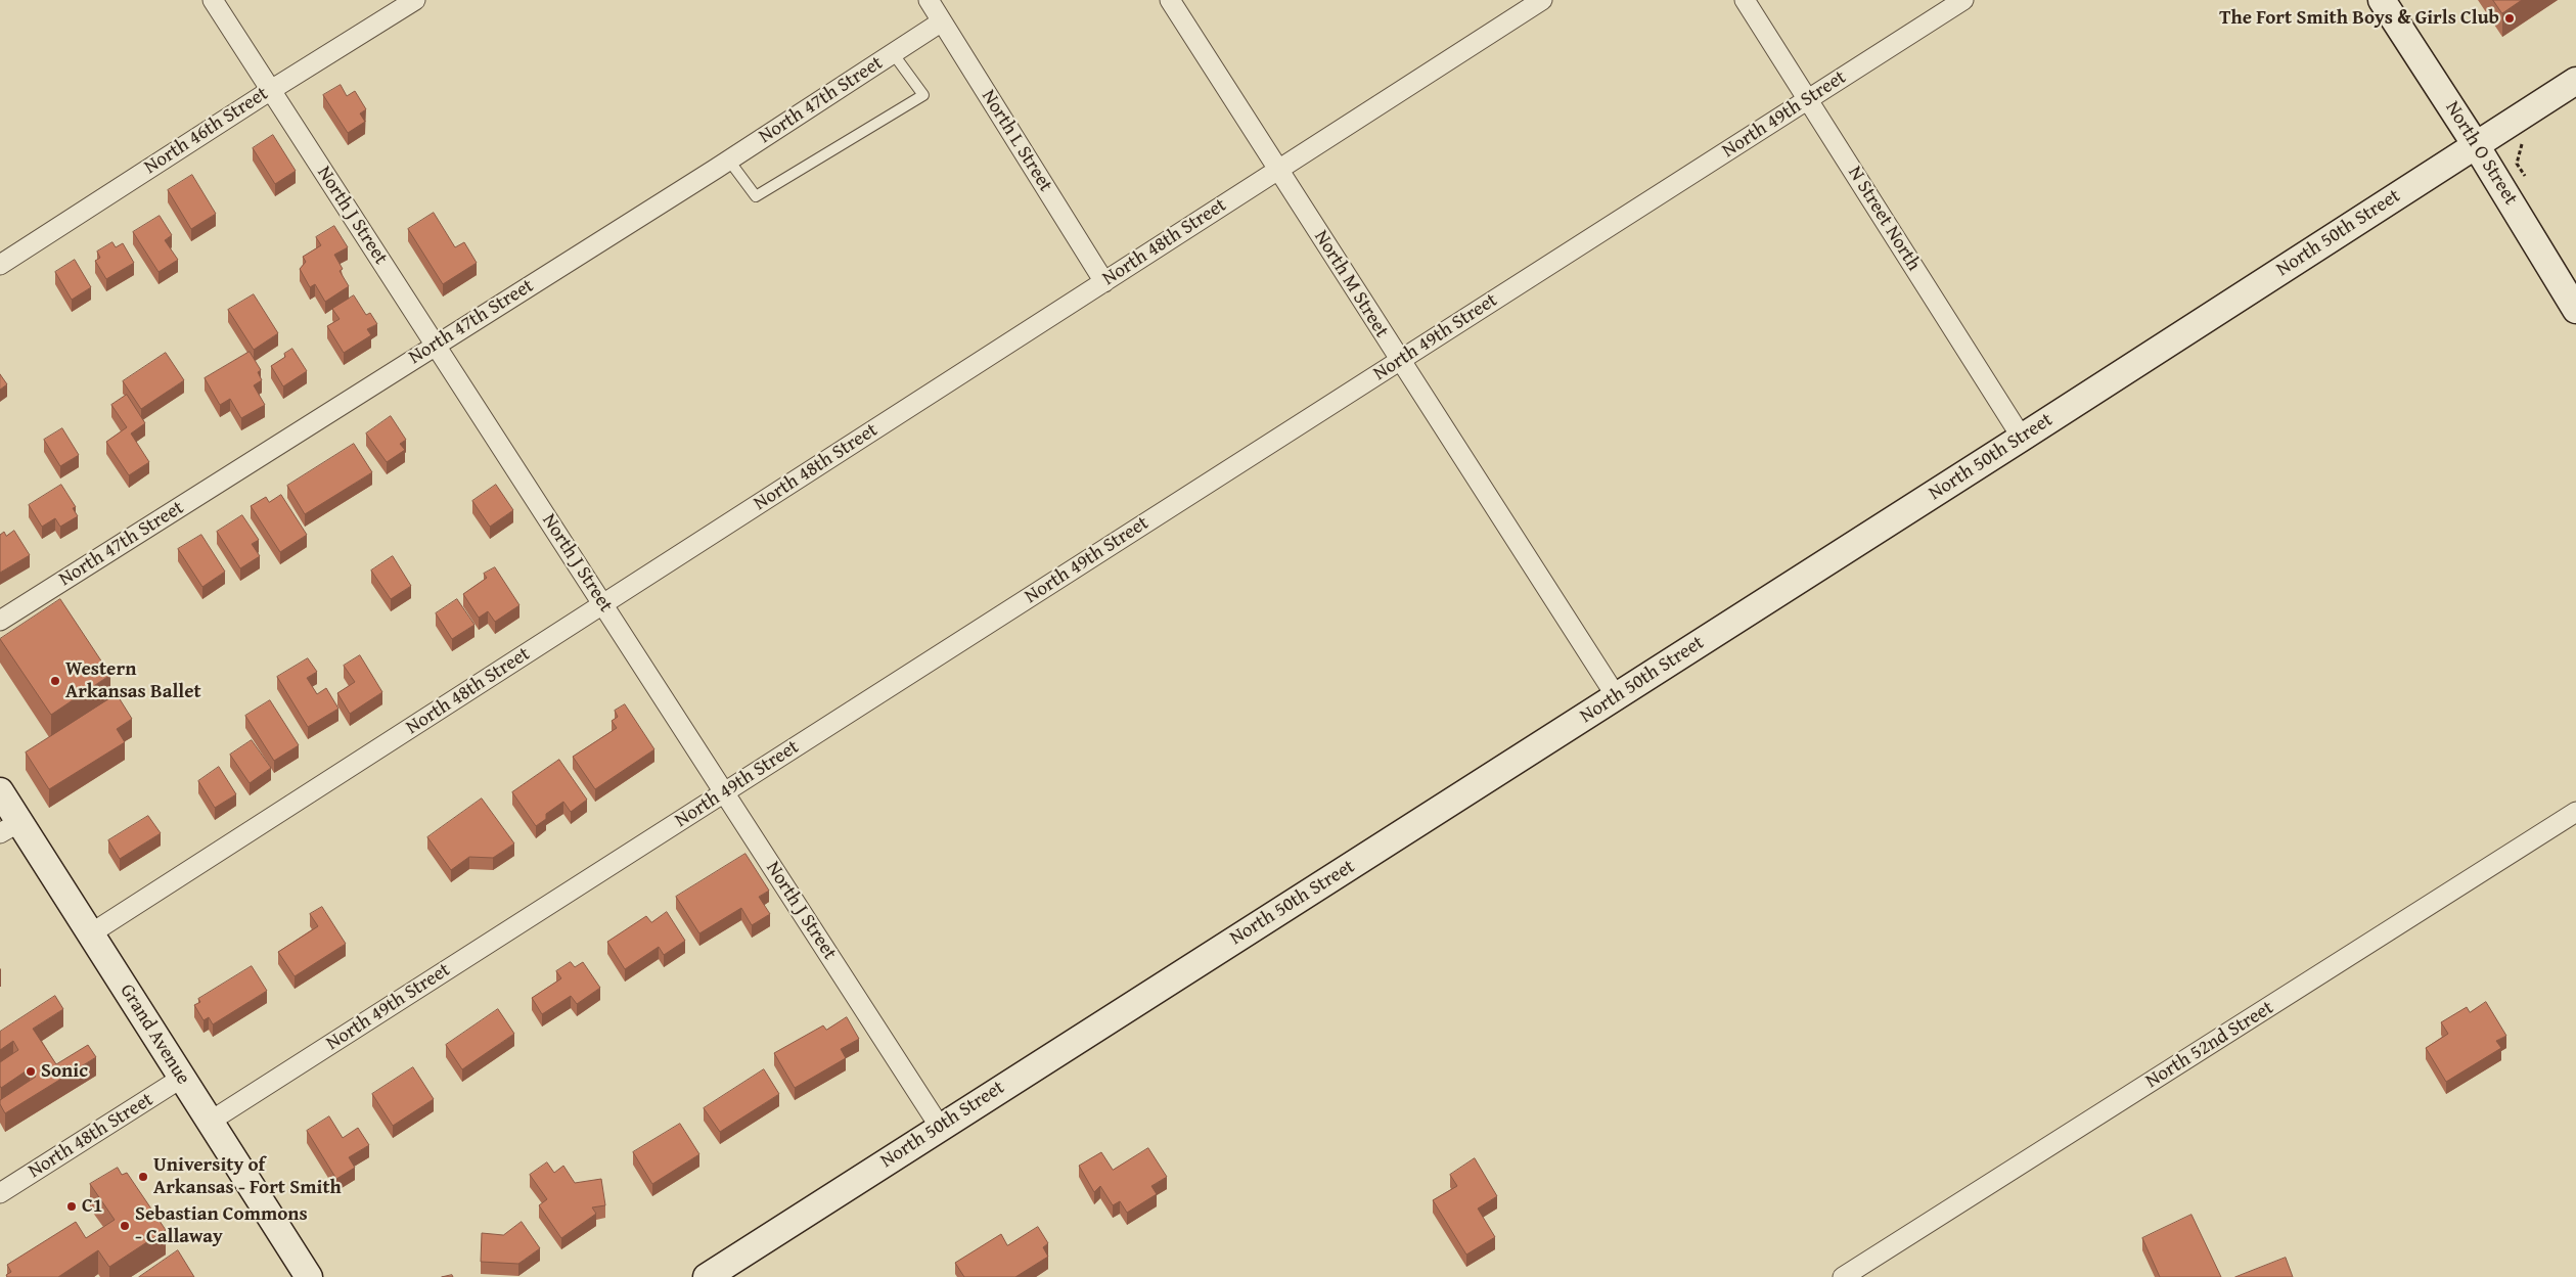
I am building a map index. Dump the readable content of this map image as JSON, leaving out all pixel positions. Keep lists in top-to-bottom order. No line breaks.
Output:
{"streets":{"street":["North 47th Street","North 49th Street","North 46th Street","North L Street","North O Street","North J Street","N Street North","North 50th Street","North 48th Street","North M Street","Grand Avenue","North 52nd Street"]},"crossings":[["North 47th Street","North L Street"],["North 47th Street","North J Street"],["North 49th Street","North J Street"],["North 49th Street","N Street North"],["North 49th Street","North M Street"],["North 49th Street","Grand Avenue"],["North 46th Street","North J Street"],["North L Street","North 48th Street"],["North O Street","North 50th Street"],["North J Street","North 50th Street"],["North J Street","North 48th Street"],["N Street North","North 50th Street"],["North 50th Street","North M Street"],["North 48th Street","North M Street"],["North 48th Street","Grand Avenue"]],"places":["The Fort Smith Boys & Girls Club","Western Arkansas Ballet","Sonic","University of Arkansas - Fort Smith","C1","Sebastian Commons - Callaway"]}
